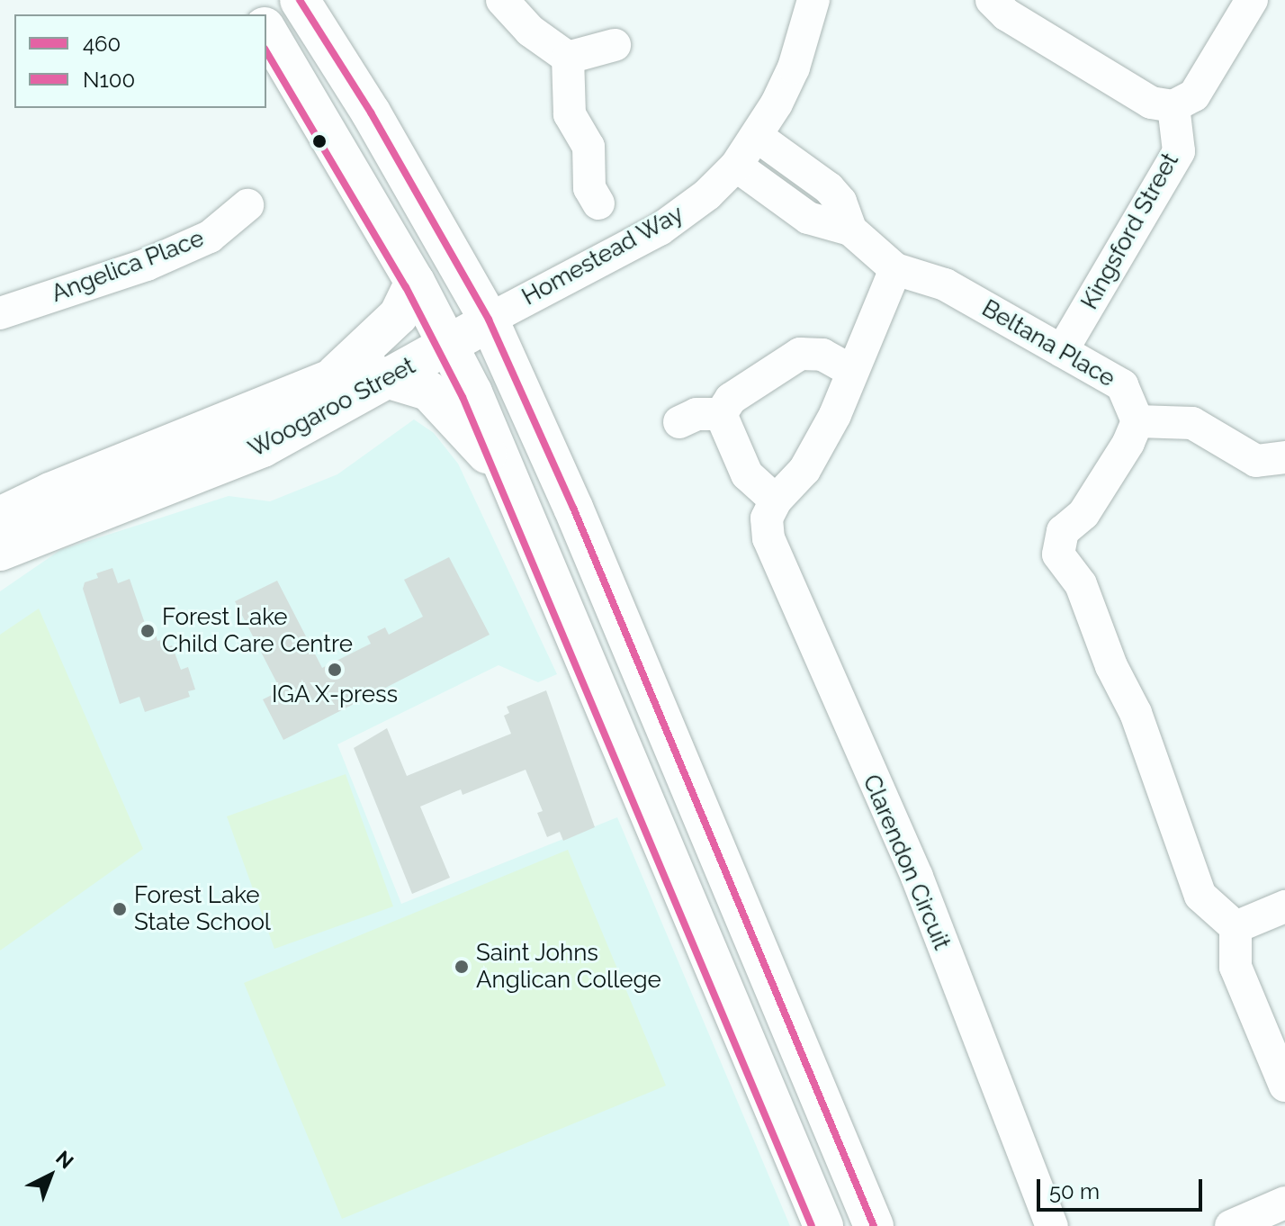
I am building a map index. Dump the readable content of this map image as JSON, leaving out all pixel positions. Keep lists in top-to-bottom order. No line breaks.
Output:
{"streets":{"main road":["Woogaroo Street"],"street":["Kingsford Street","Homestead Way","Angelica Place","Beltana Place","Clarendon Circuit"]},"crossings":[["Kingsford Street","Beltana Place"],["Homestead Way","Beltana Place"],["Homestead Way","Woogaroo Street"]],"places":["Forest Lake Child Care Centre","IGA X-press","Forest Lake State School","Saint Johns Anglican College"],"lines":["transit line 460","transit line N100"],"legend":["460","N100"],"scale_bar":"50 m","north":"top right"}
